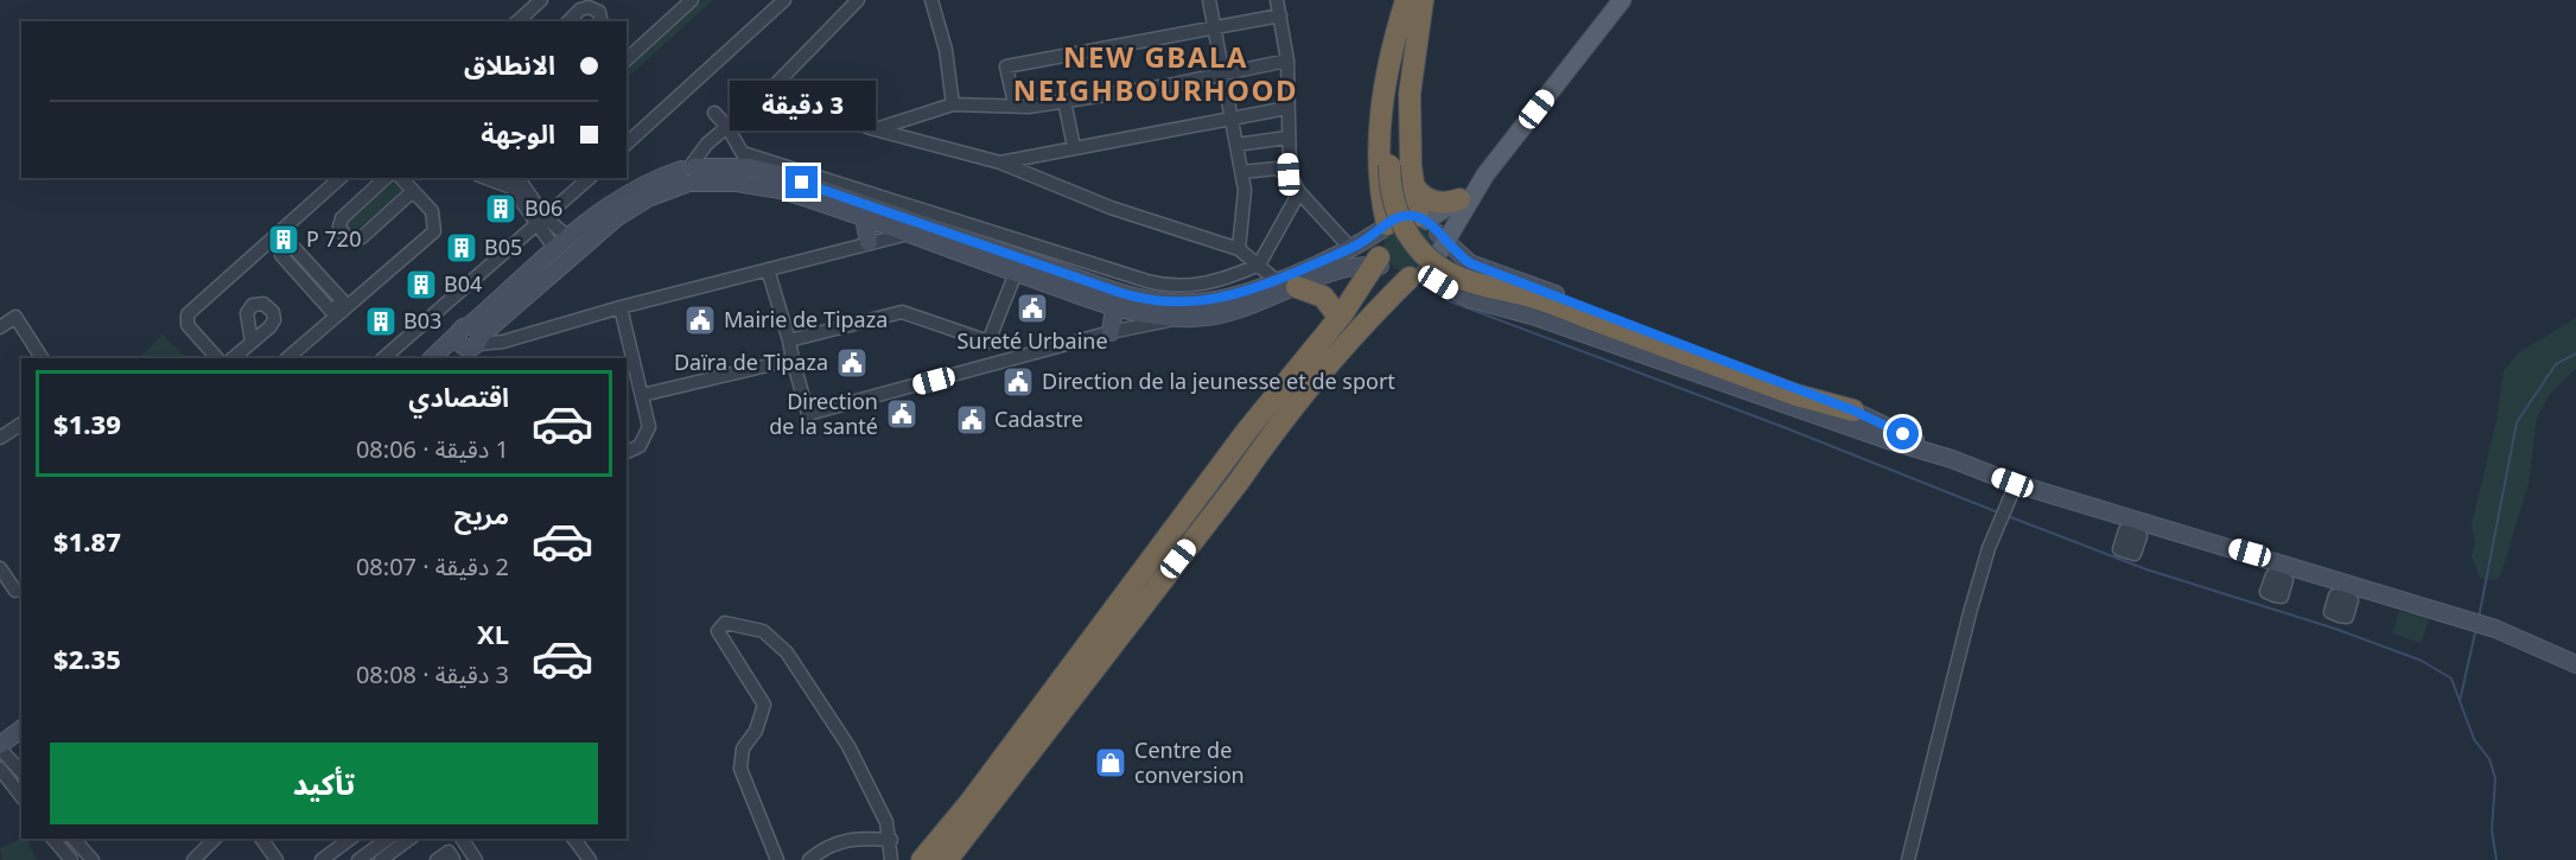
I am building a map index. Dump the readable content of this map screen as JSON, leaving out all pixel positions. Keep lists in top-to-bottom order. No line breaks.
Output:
{"districts":["NEW GBALA NEIGHBOURHOOD"],"places":{"building":["B06","P 720","B05","B04","B03"],"public building":["Sureté Urbaine","Mairie de Tipaza","Daïra de Tipaza","Direction de la jeunesse et de sport","Direction de la santé","Cadastre"],"shop":["Centre de conversion"]},"page":{"banner":["الانطلاق","الوجهة"],"bubble":"3 دقيقة","list":[{"name":"اقتصادي","note":"1 دقيقة · 08:06","value":"$1.39"},{"name":"مريح","note":"2 دقيقة · 08:07","value":"$1.87"},{"name":"XL","note":"3 دقيقة · 08:08","value":"$2.35"}],"buttons":"تأكيد"}}
